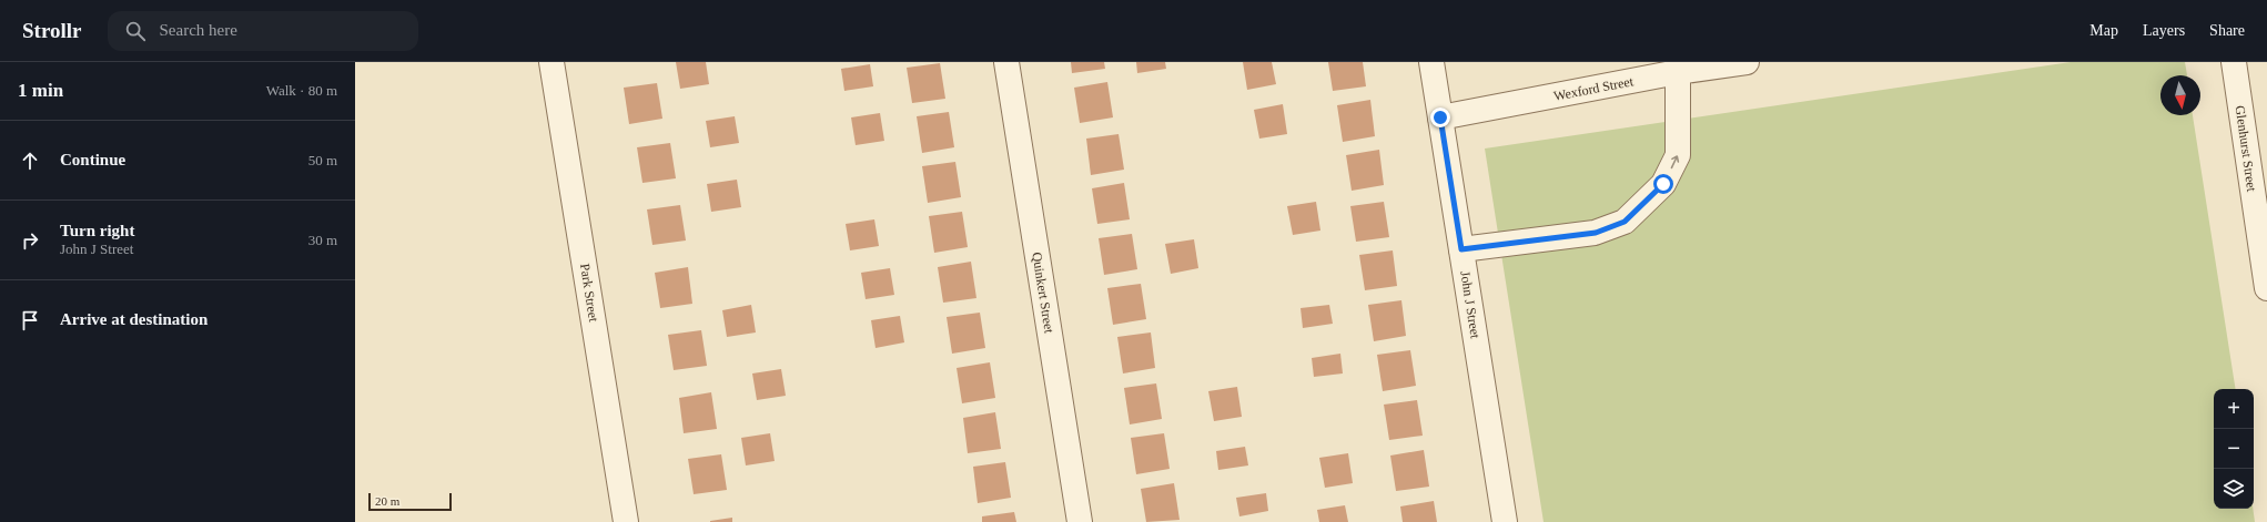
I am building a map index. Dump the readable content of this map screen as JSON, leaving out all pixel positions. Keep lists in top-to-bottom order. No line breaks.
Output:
{"streets":{"street":["Wexford Street","Glenhurst Street","Park Street","Quinkert Street","John J Street"]},"crossings":[["Wexford Street","John J Street"]],"scale_bar":"20 m","north":"bottom","page":{"header":"Strollr","search":"Search here","nav":["Map","Layers","Share"],"heading":["1 min","Walk · 80 m"],"list":[["Continue","50 m"],["Turn right","John J Street","30 m"],"Arrive at destination"],"map_buttons":["+","−"],"scale":"20 m"}}
